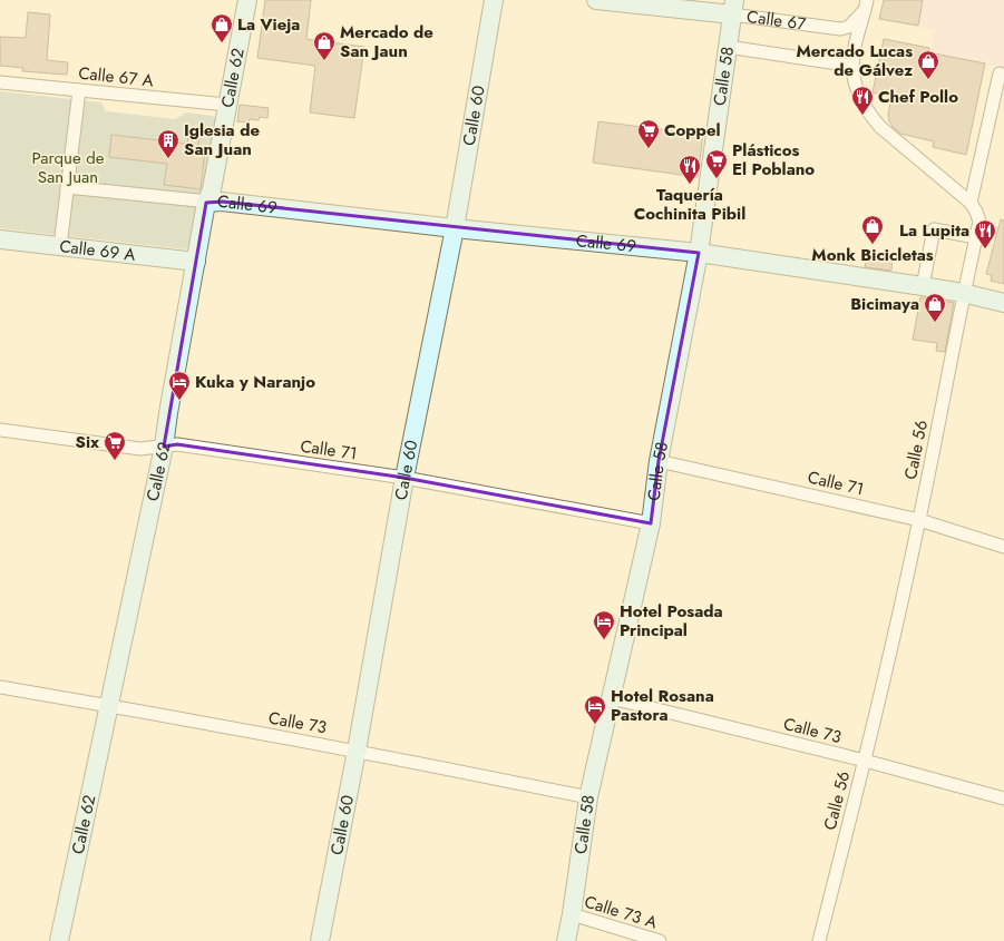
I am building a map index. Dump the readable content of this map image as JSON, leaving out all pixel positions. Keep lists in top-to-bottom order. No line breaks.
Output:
{"streets":{"main road":["Calle 67","Calle 58","Calle 62","Calle 60","Calle 69","Calle 69 A"],"street":["Calle 67 A","Calle 71","Calle 56","Calle 73","Calle 73 A"]},"crossings":[["Calle 67","Calle 58"],["Calle 67","Calle 56"],["Calle 67 A","Calle 62"],["Calle 58","Calle 69"],["Calle 58","Calle 71"],["Calle 58","Calle 73"],["Calle 58","Calle 73 A"],["Calle 62","Calle 69"],["Calle 62","Calle 69 A"],["Calle 62","Calle 71"],["Calle 62","Calle 73"],["Calle 60","Calle 69"],["Calle 60","Calle 71"],["Calle 60","Calle 73"],["Calle 69","Calle 56"],["Calle 71","Calle 56"],["Calle 56","Calle 73"]],"parks":["Parque de San Juan"],"places":{"shop":["La Vieja","Mercado de San Jaun","Mercado Lucas de Gálvez","Monk Bicicletas","Bicimaya"],"restaurant":["Chef Pollo","Taquería Cochinita Pibil","La Lupita"],"supermarket":["Coppel","Plásticos El Poblano","Six"],"building":["Iglesia de San Juan"],"hotel":["Kuka y Naranjo","Hotel Posada Principal","Hotel Rosana Pastora"]}}
